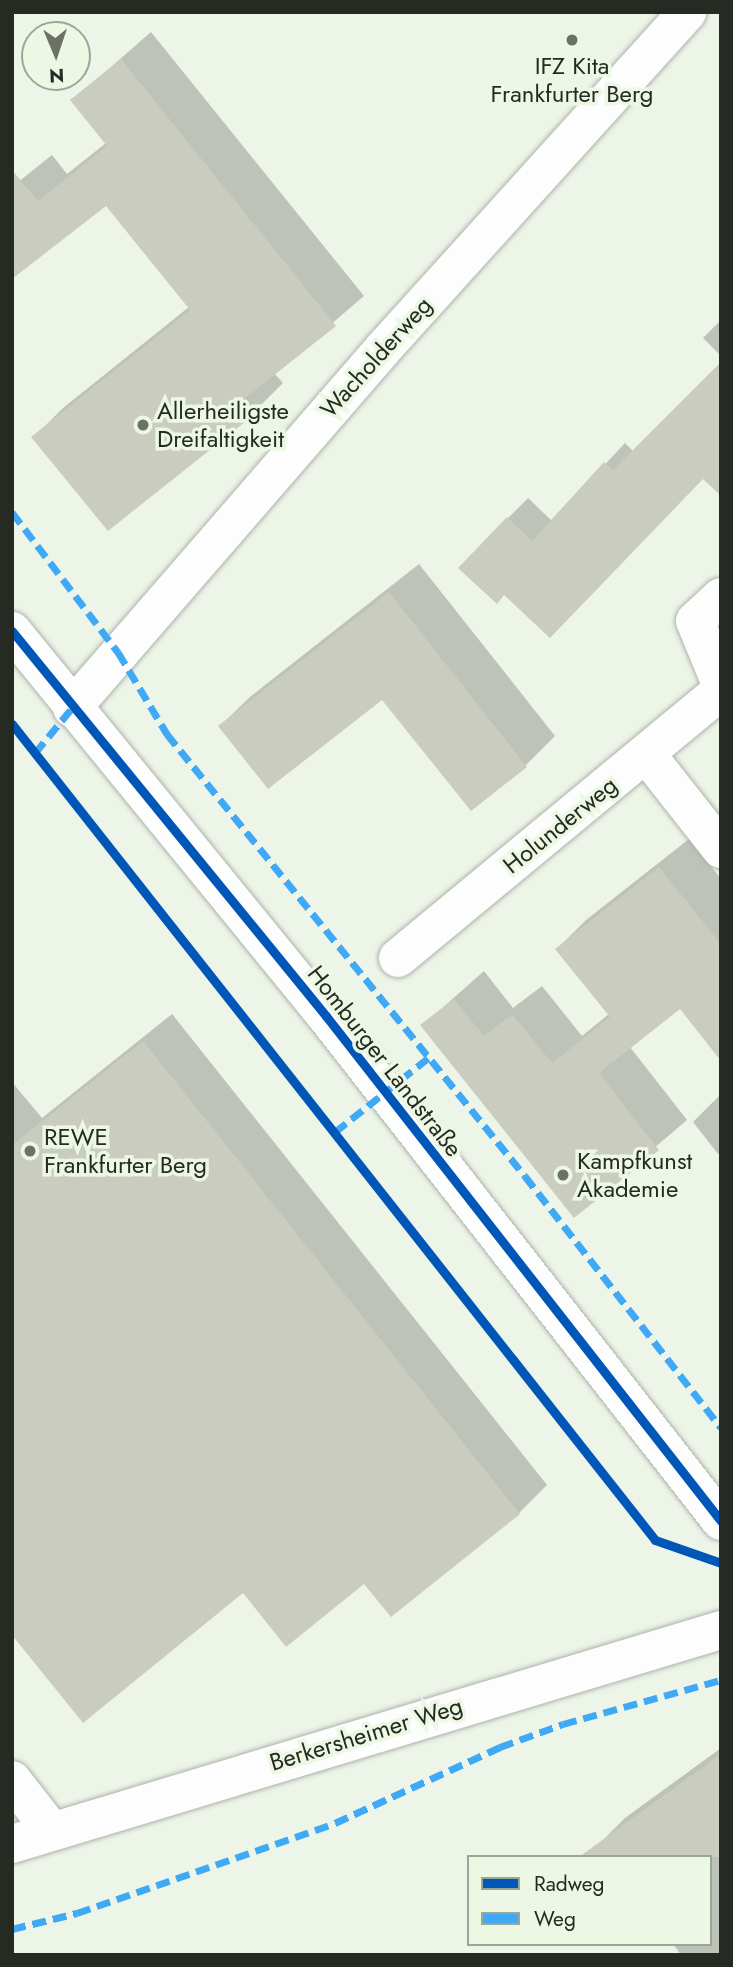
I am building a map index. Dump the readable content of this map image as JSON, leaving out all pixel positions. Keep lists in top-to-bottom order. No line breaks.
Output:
{"streets":{"street":["Wacholderweg","Holunderweg","Homburger Landstraße","Berkersheimer Weg"]},"crossings":[["Wacholderweg","Homburger Landstraße"]],"places":["IFZ Kita Frankfurter Berg","Allerheiligste Dreifaltigkeit","REWE Frankfurter Berg","Kampfkunst Akademie"],"legend":["Radweg","Weg"],"north":"bottom"}
